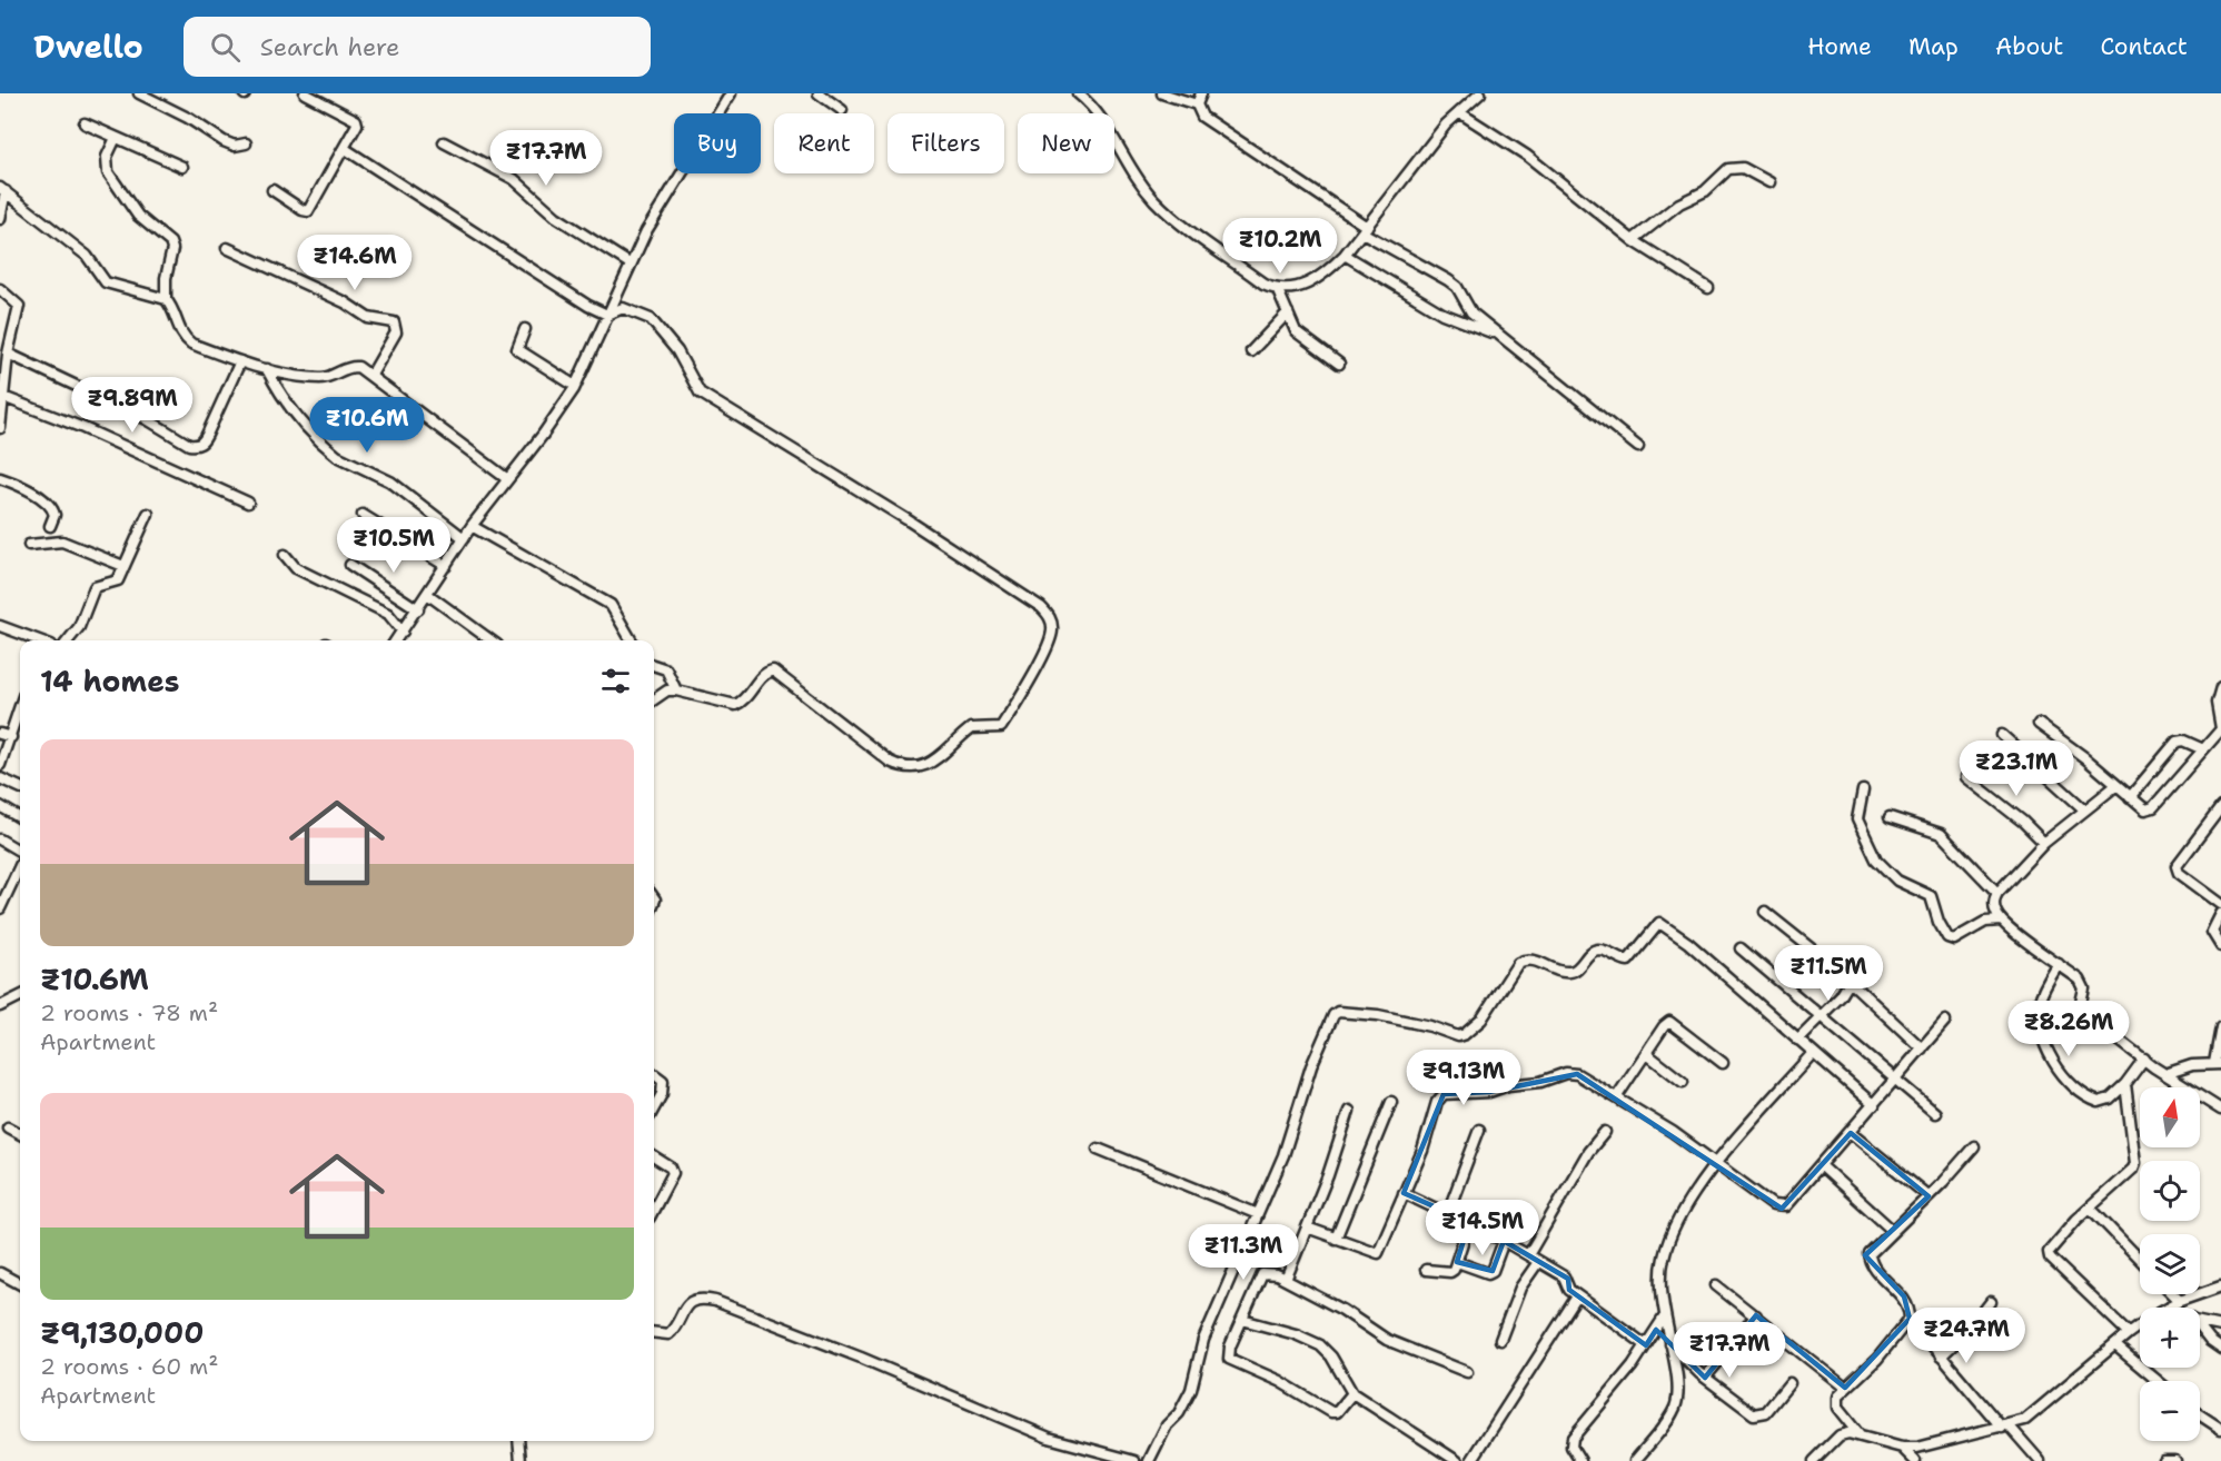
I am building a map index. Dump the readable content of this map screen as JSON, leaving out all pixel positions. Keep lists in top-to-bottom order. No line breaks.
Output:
{"north":"top","page":{"header":"Dwello","search":"Search here","nav":["Home","Map","About","Contact"],"chip":["Buy","Rent","Filters","New"],"price":["₹17.7M","₹10.2M","₹14.6M","₹9.89M","₹10.6M","₹10.5M","₹23.1M","₹11.5M","₹8.26M","₹9.13M","₹14.5M","₹11.3M","₹24.7M","₹17.7M"],"heading":"14 homes","list":[{"name":"₹10.6M","note":"2 rooms · 78 m² · Apartment"},{"name":"₹9,130,000","note":"2 rooms · 60 m² · Apartment"}],"map_buttons":["+","−"]}}
